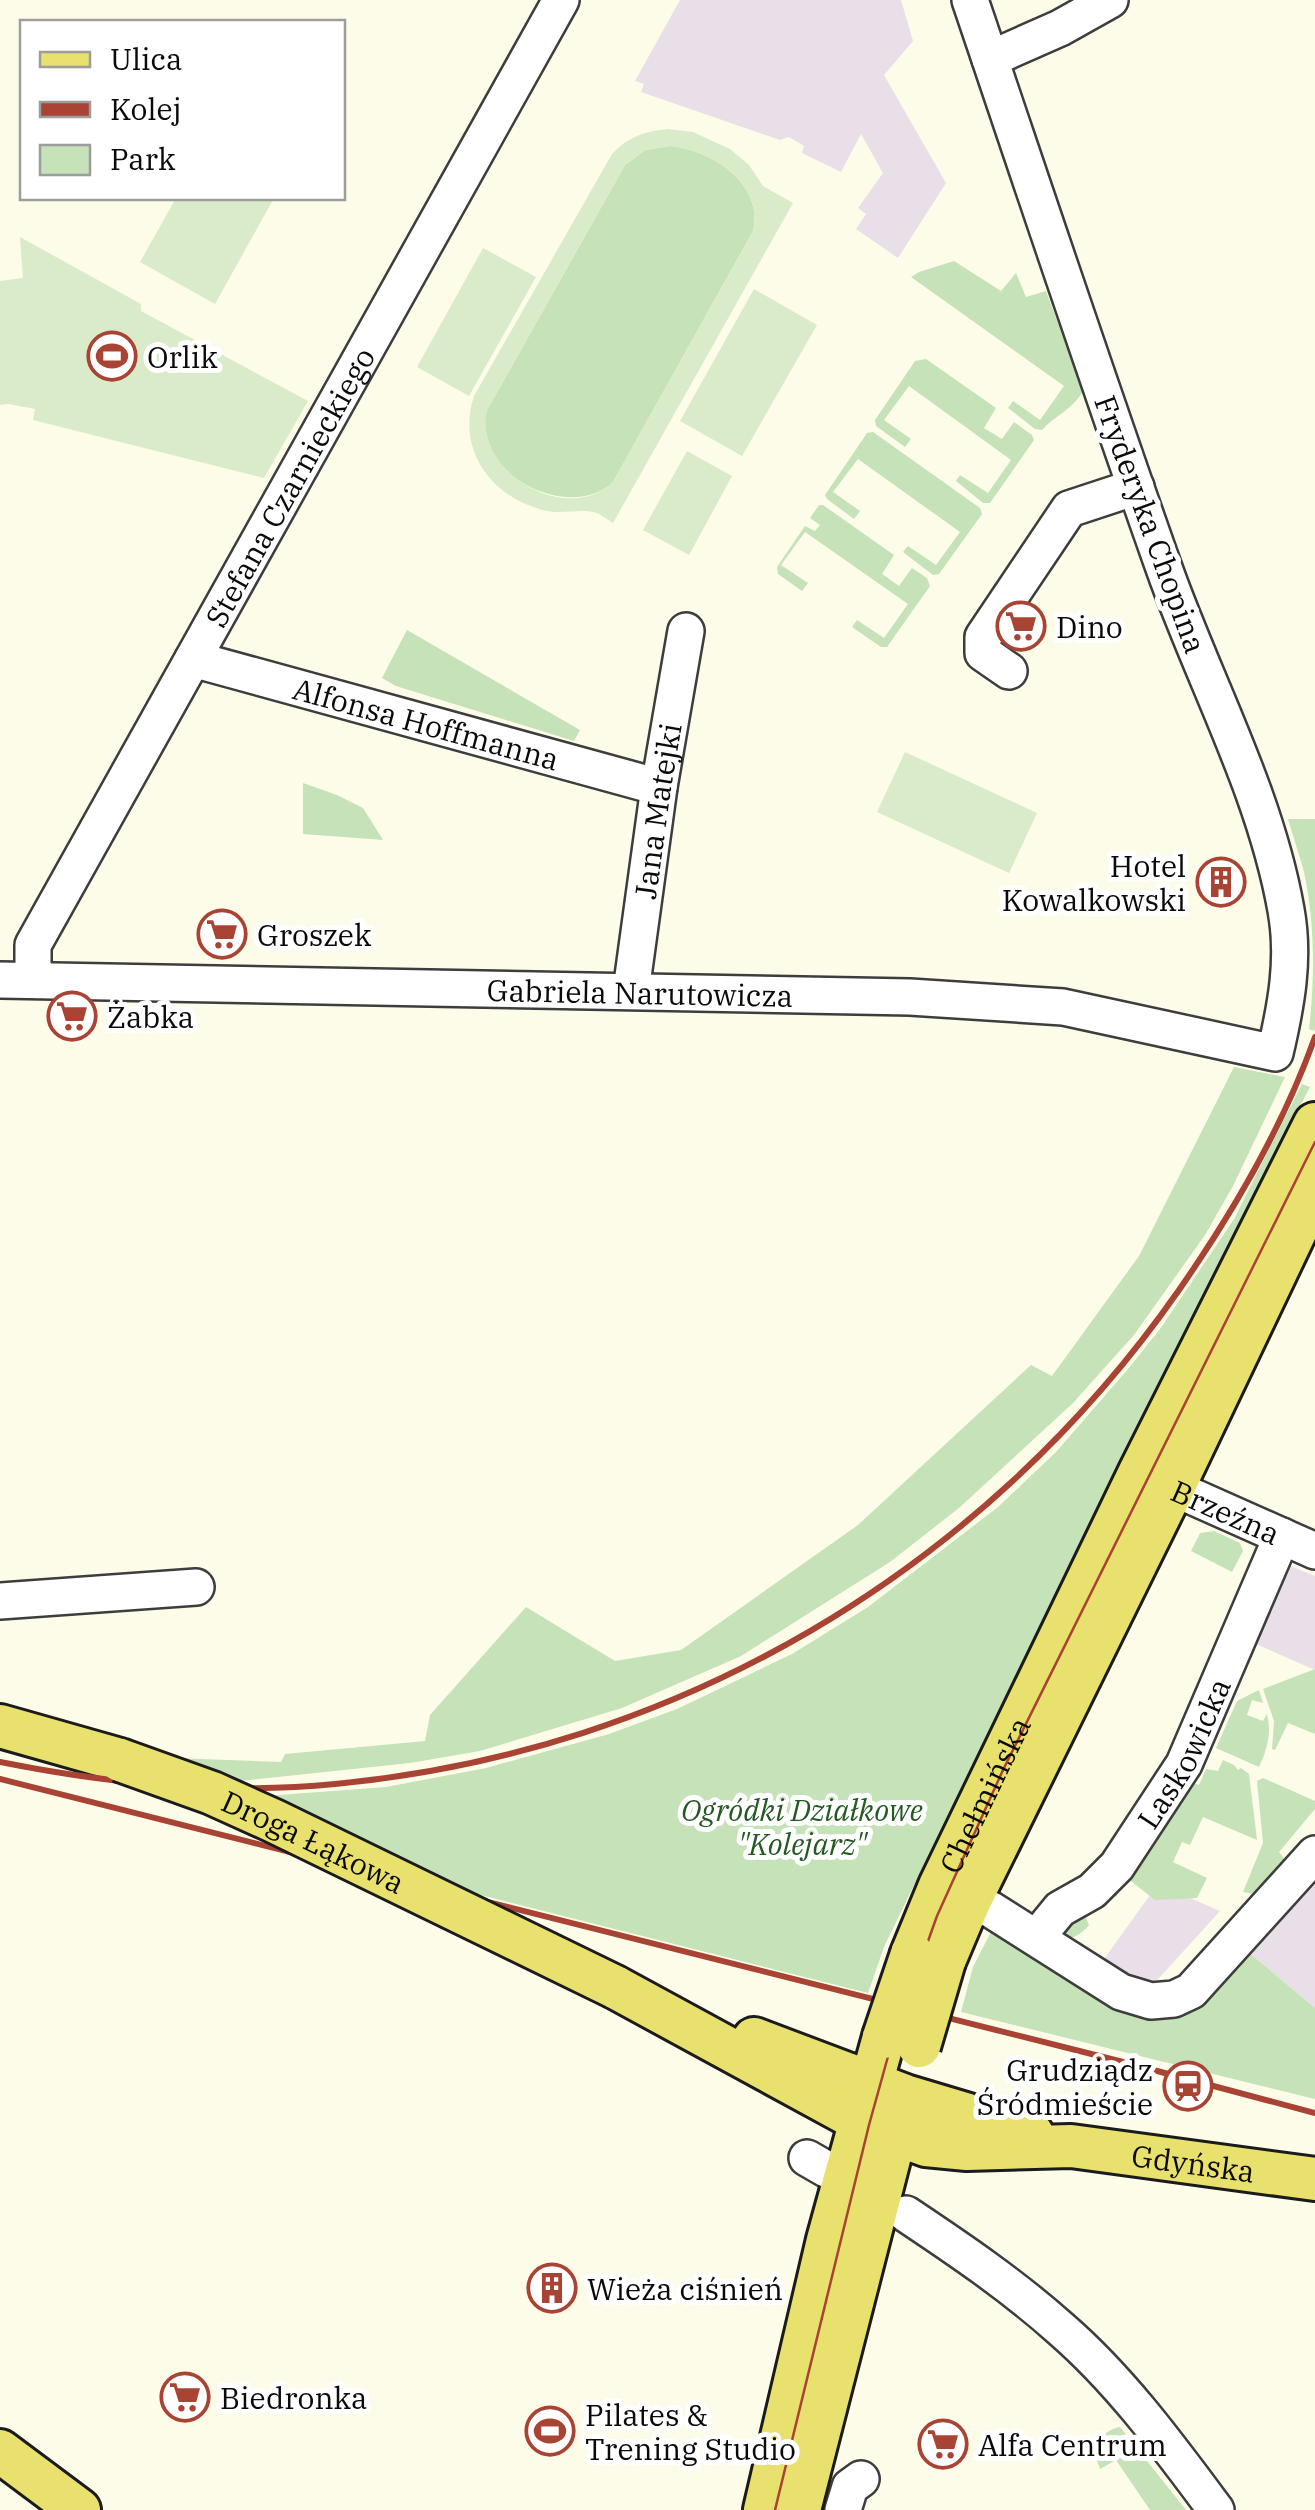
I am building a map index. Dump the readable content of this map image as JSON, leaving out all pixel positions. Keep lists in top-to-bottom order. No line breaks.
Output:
{"streets":{"main road":["Chełmińska","Droga Łąkowa","Gdyńska"],"street":["Stefana Czarnieckiego","Fryderyka Chopina","Alfonsa Hoffmanna","Jana Matejki","Gabriela Narutowicza","Brzeźna","Laskowicka"]},"crossings":[["Stefana Czarnieckiego","Alfonsa Hoffmanna"],["Stefana Czarnieckiego","Gabriela Narutowicza"],["Fryderyka Chopina","Gabriela Narutowicza"],["Alfonsa Hoffmanna","Jana Matejki"],["Jana Matejki","Gabriela Narutowicza"],["Brzeźna","Laskowicka"],["Brzeźna","Chełmińska"],["Chełmińska","Droga Łąkowa"],["Chełmińska","Gdyńska"],["Droga Łąkowa","Gdyńska"]],"parks":["Ogródki Działkowe \"Kolejarz\""],"places":{"sports":["Orlik","Pilates & Trening Studio"],"supermarket":["Dino","Groszek","Żabka","Biedronka","Alfa Centrum"],"building":["Hotel Kowalkowski","Wieża ciśnień"],"station":["Grudziądz Śródmieście"]},"legend":["Ulica","Kolej","Park"]}
